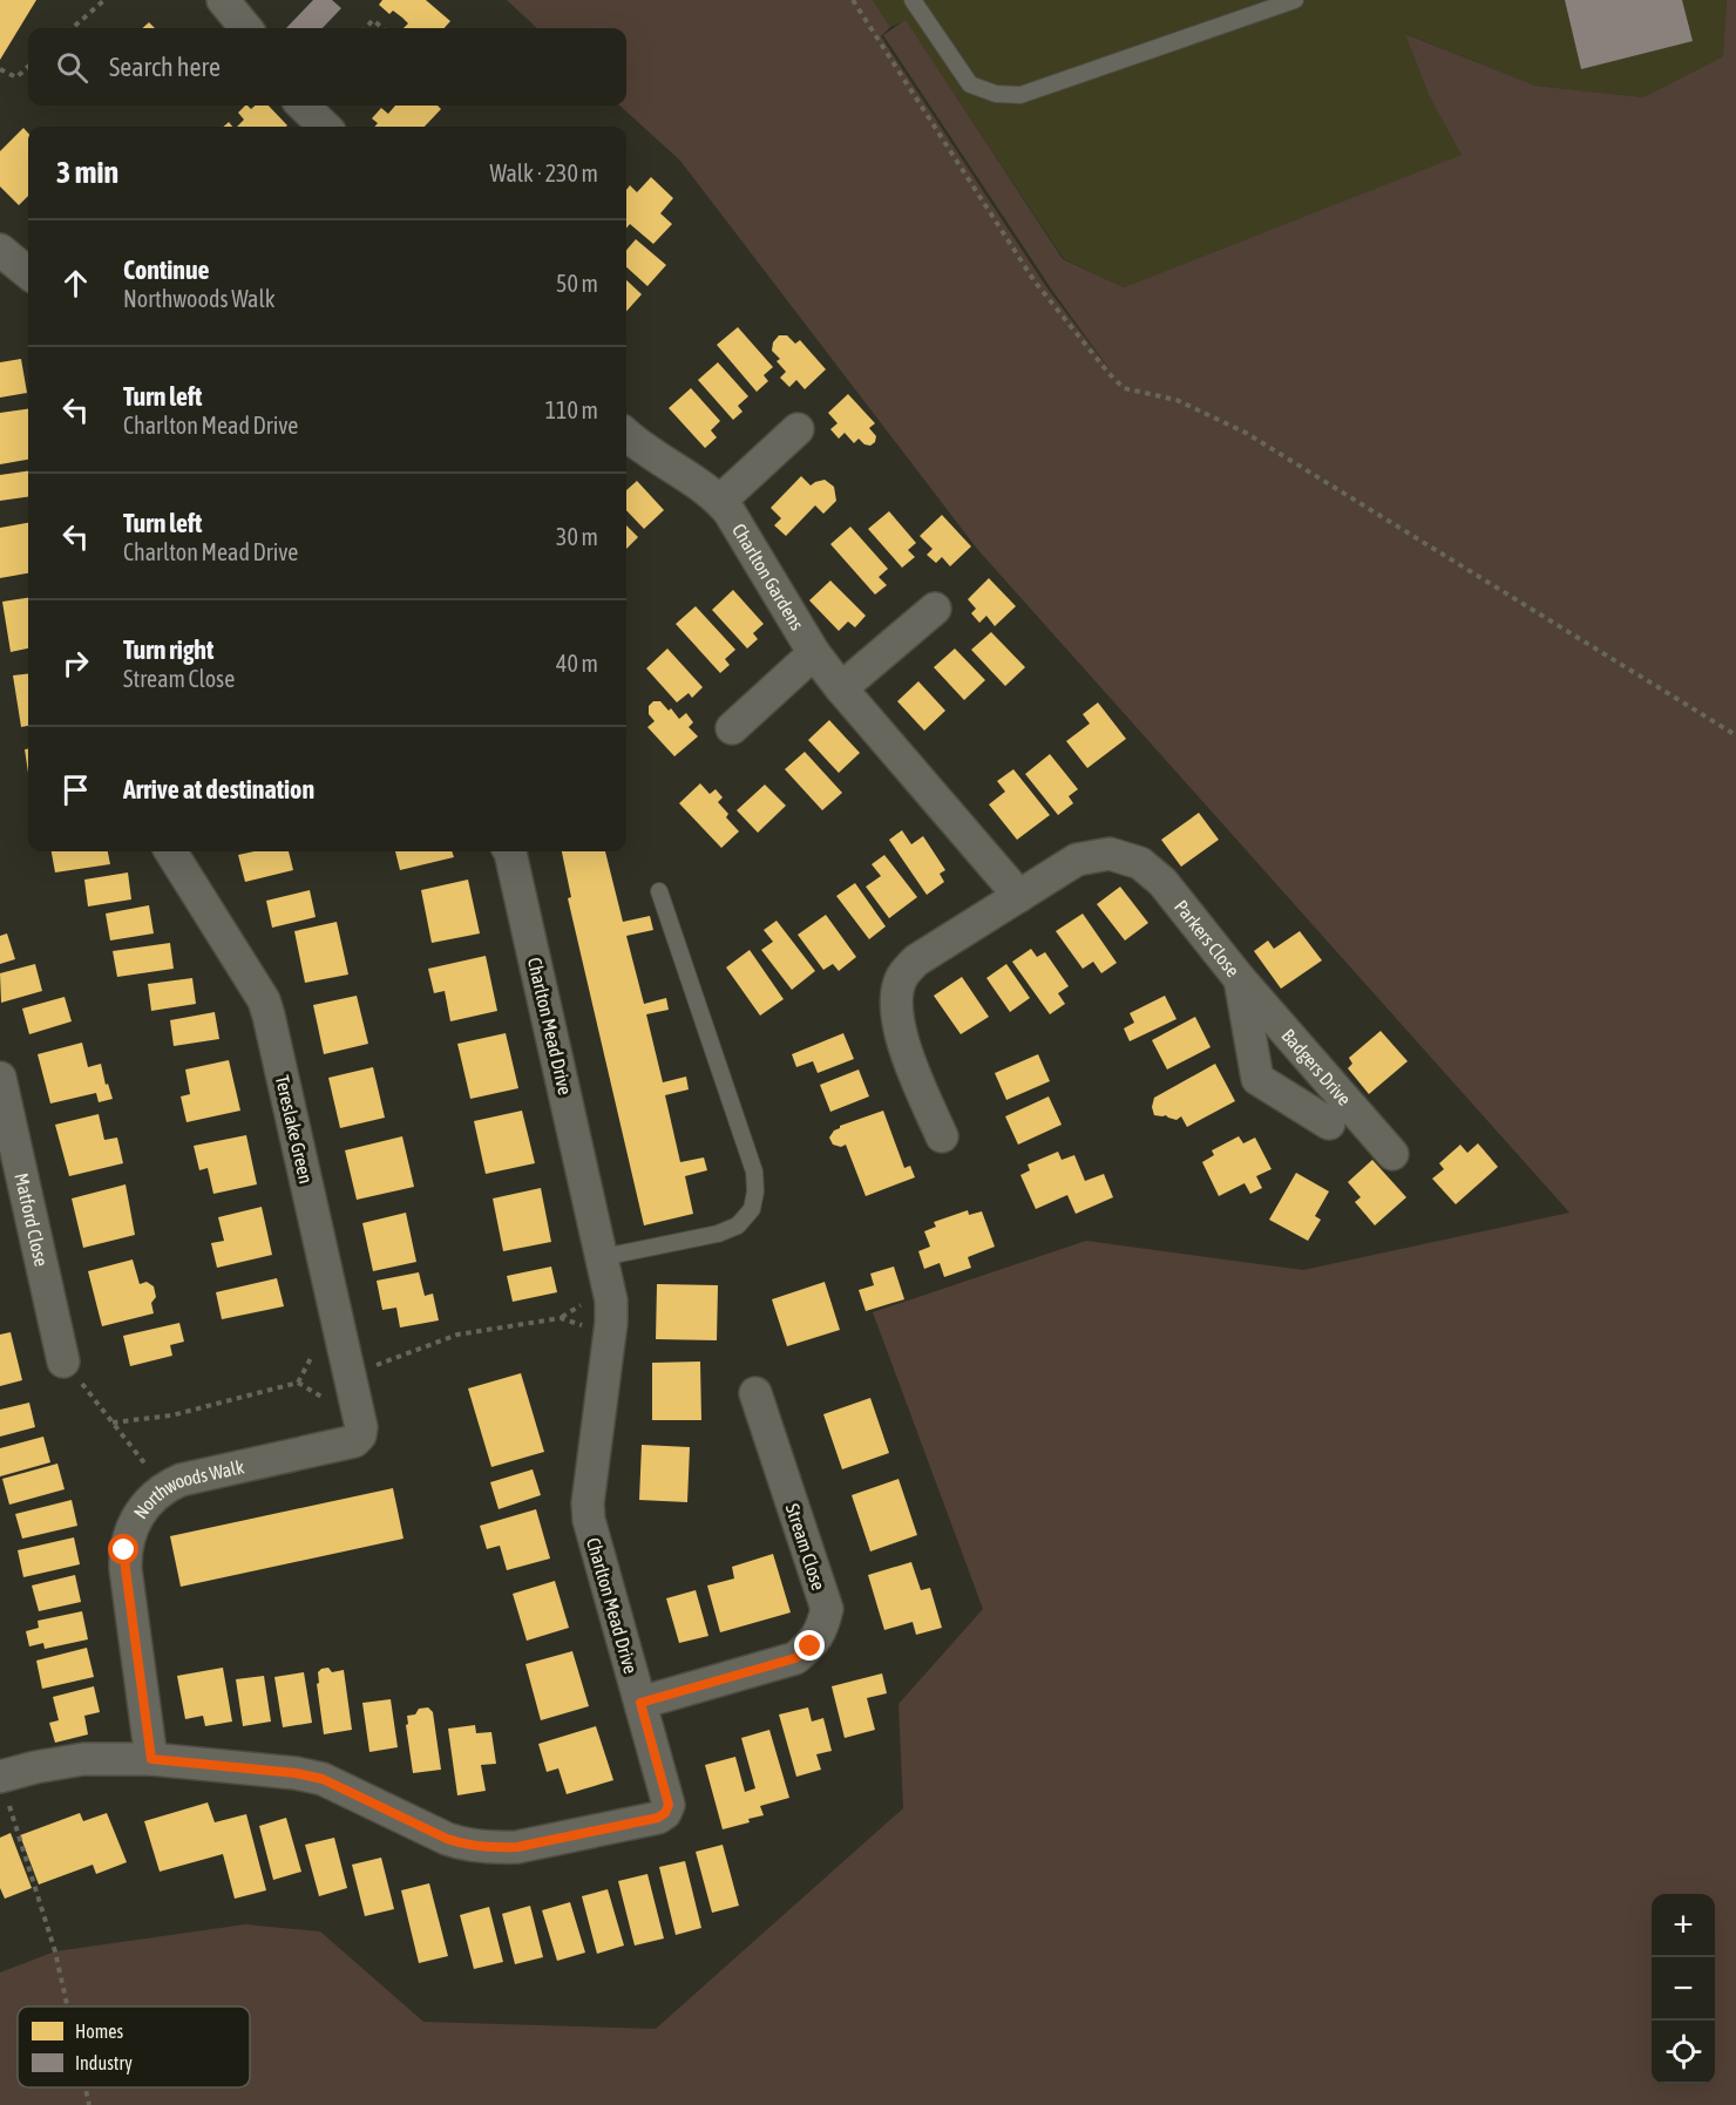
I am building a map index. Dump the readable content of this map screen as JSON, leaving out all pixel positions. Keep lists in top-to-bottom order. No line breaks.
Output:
{"streets":{"street":["Charlton Gardens","Parkers Close","Charlton Mead Drive","Badgers Drive","Tereslake Green","Matford Close","Northwoods Walk","Stream Close"]},"crossings":[["Parkers Close","Badgers Drive"],["Charlton Mead Drive","Northwoods Walk"],["Charlton Mead Drive","Stream Close"],["Tereslake Green","Northwoods Walk"]],"legend":["Homes","Industry"],"page":{"search":"Search here","heading":["3 min","Walk · 230 m"],"list":[["Continue","Northwoods Walk","50 m"],["Turn left","Charlton Mead Drive","110 m"],["Turn left","Charlton Mead Drive","30 m"],["Turn right","Stream Close","40 m"],"Arrive at destination"],"map_buttons":["+","−"]}}
